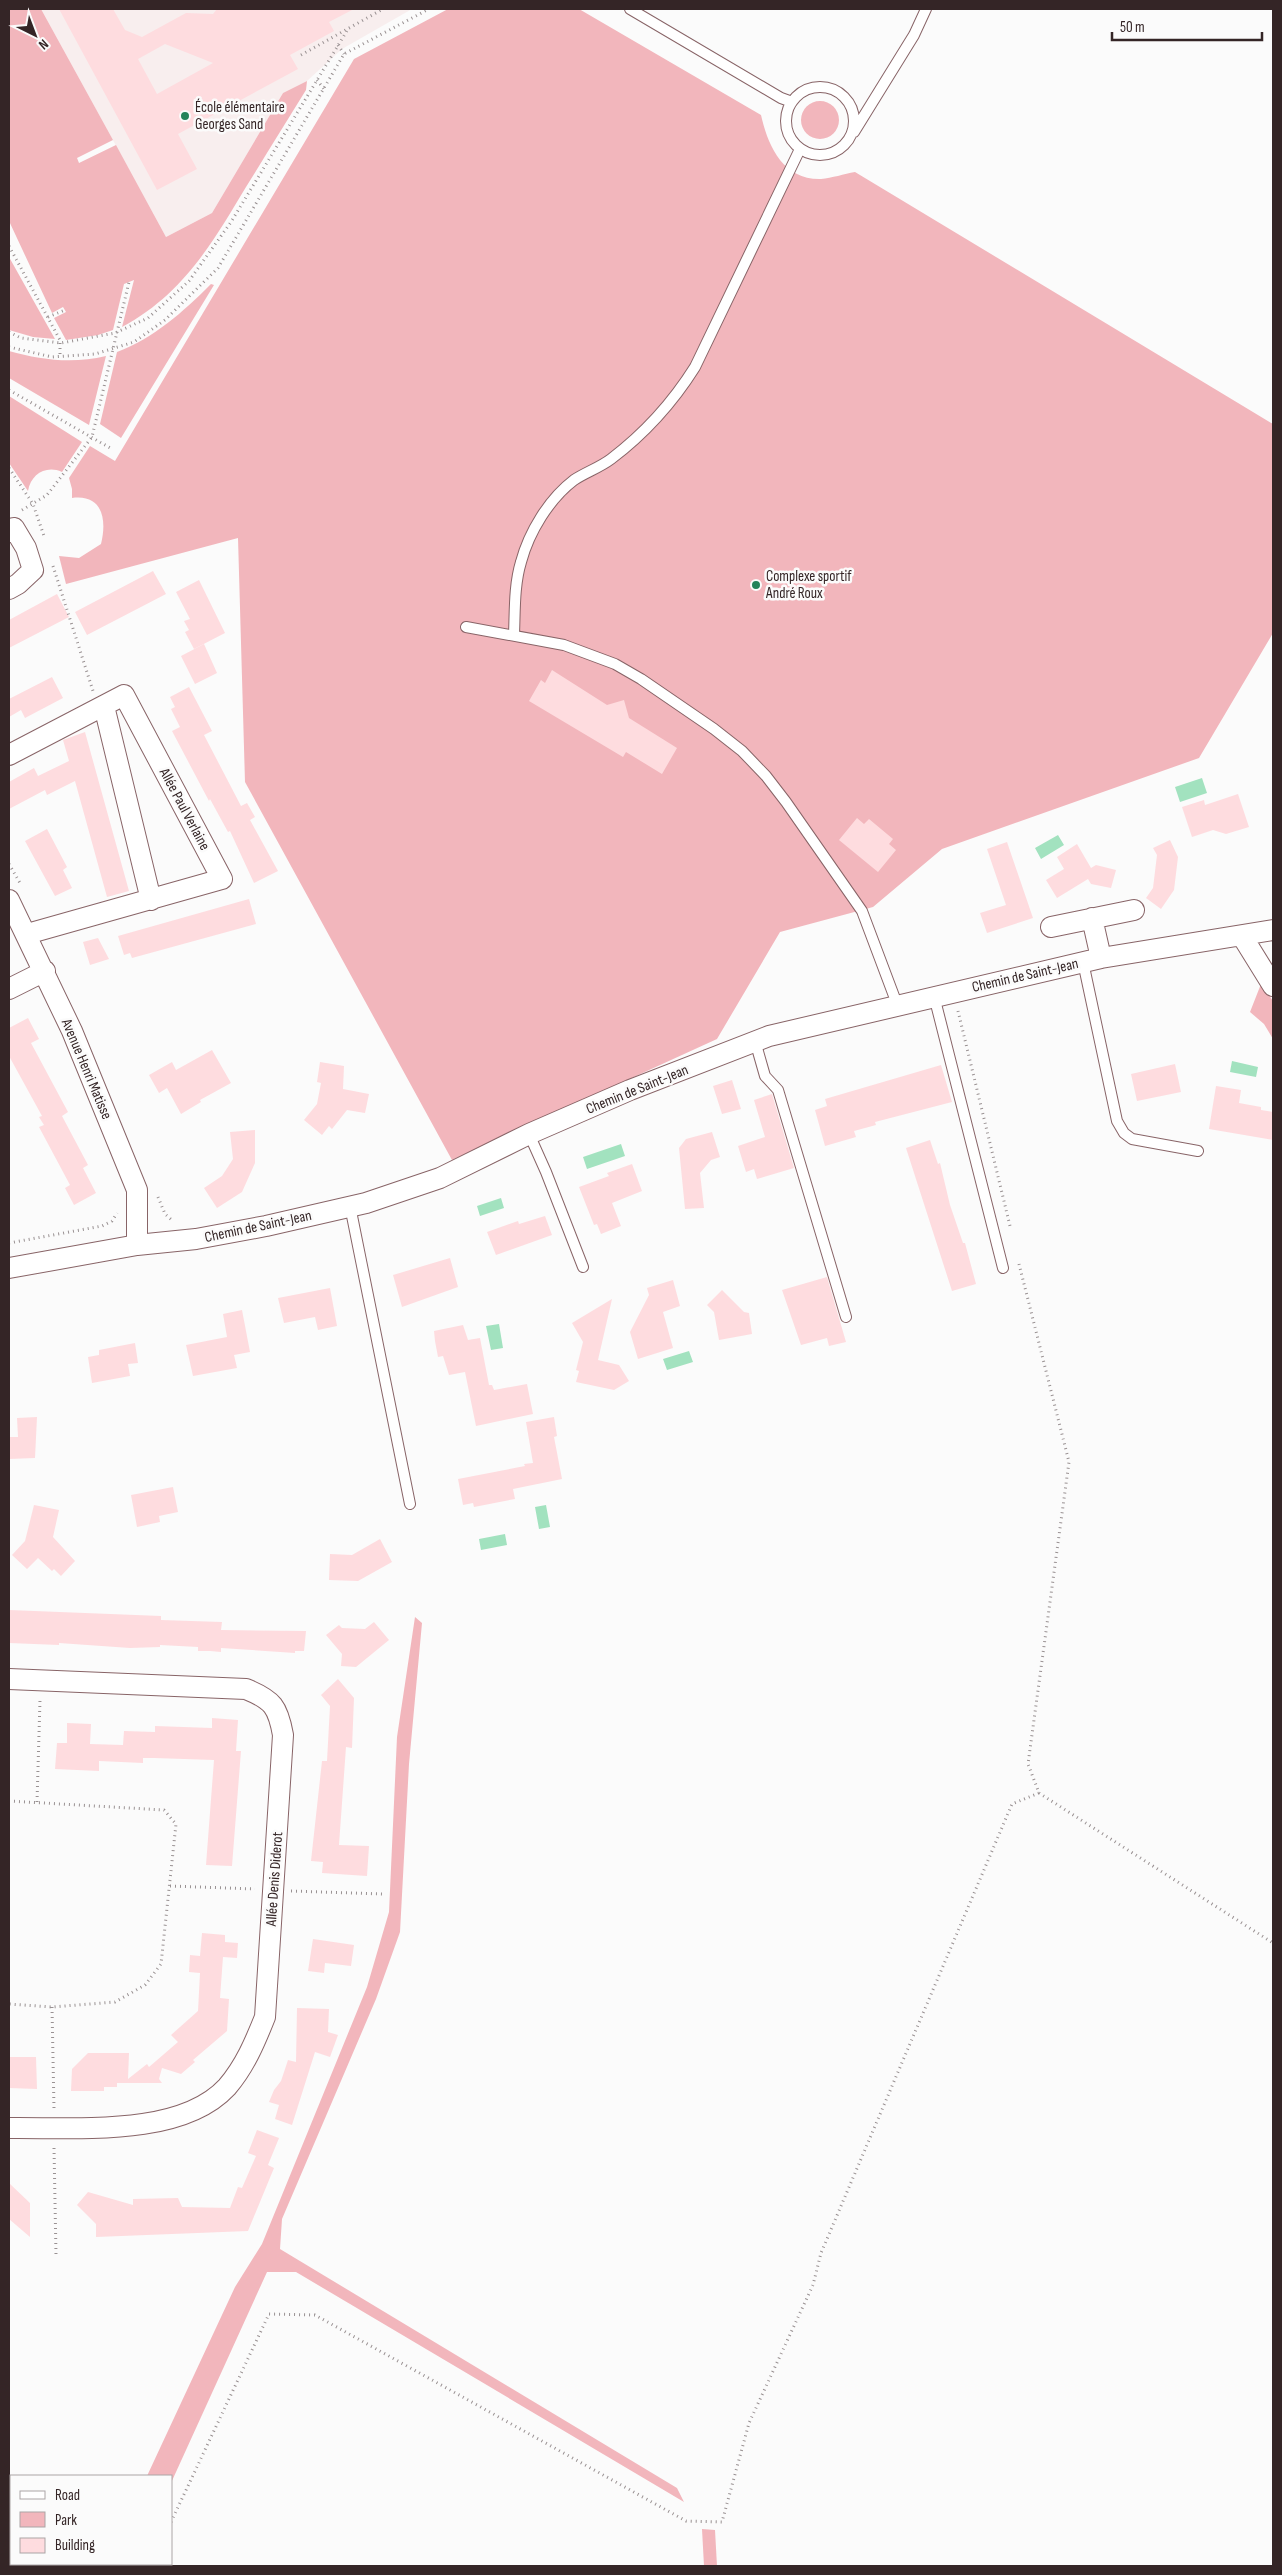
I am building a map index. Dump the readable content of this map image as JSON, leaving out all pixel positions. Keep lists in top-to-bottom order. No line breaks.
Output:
{"streets":{"street":["Allée Paul Verlaine","Chemin de Saint-Jean","Avenue Henri Matisse","Allée Denis Diderot"]},"crossings":[["Allée Paul Verlaine","Avenue Henri Matisse"],["Chemin de Saint-Jean","Avenue Henri Matisse"]],"places":["École élémentaire Georges Sand","Complexe sportif André Roux"],"legend":["Road","Park","Building"],"scale_bar":"50 m","north":"bottom right"}
